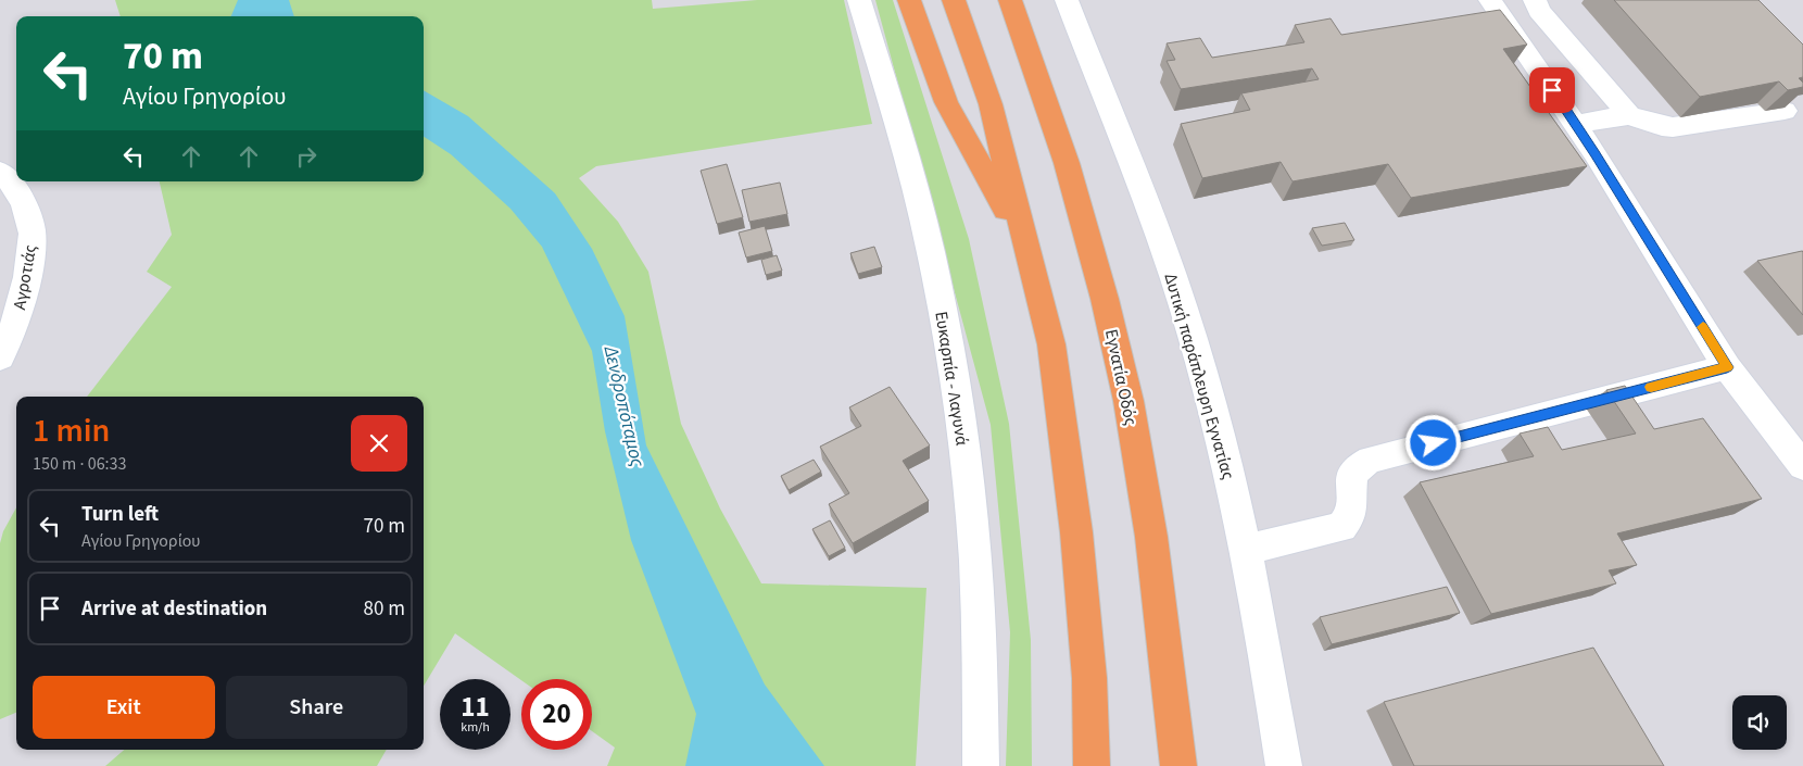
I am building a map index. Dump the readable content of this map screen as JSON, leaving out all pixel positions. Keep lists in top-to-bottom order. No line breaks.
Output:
{"streets":{"highway":["Εγνατία Οδός"],"street":["Αγροτιάς","Δυτική παράπλευρη Εγνατίας","Ευκαρπία - Λαγυνά"]},"water":["Δενδροπόταμος"],"page":{"turn":["70 m","Αγίου Γρηγορίου"],"heading":["1 min","150 m · 06:33"],"list":[{"name":"Turn left","note":"Αγίου Γρηγορίου","value":"70 m"},{"name":"Arrive at destination","value":"80 m"}],"buttons":["Exit","Share"],"speed":"11 km/h","limit":"20"}}
